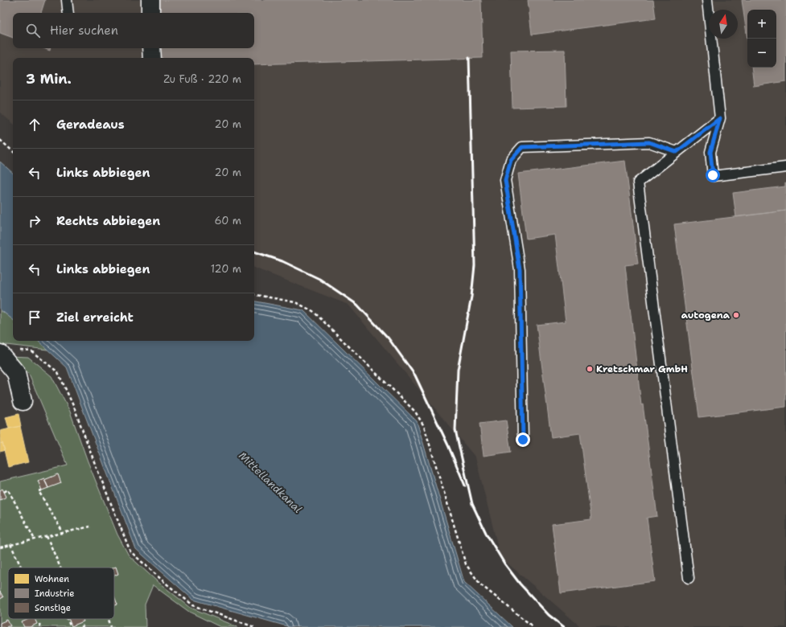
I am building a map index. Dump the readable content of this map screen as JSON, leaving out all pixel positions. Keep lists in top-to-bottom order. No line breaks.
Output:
{"water":["Mittellandkanal"],"places":["autogena","Kretschmar GmbH"],"legend":["Wohnen","Industrie","Sonstige"],"north":"top","page":{"map_buttons":["+","−"],"search":"Hier suchen","heading":["3 Min.","Zu Fuß · 220 m"],"list":[["Geradeaus","20 m"],["Links abbiegen","20 m"],["Rechts abbiegen","60 m"],["Links abbiegen","120 m"],"Ziel erreicht"]}}
